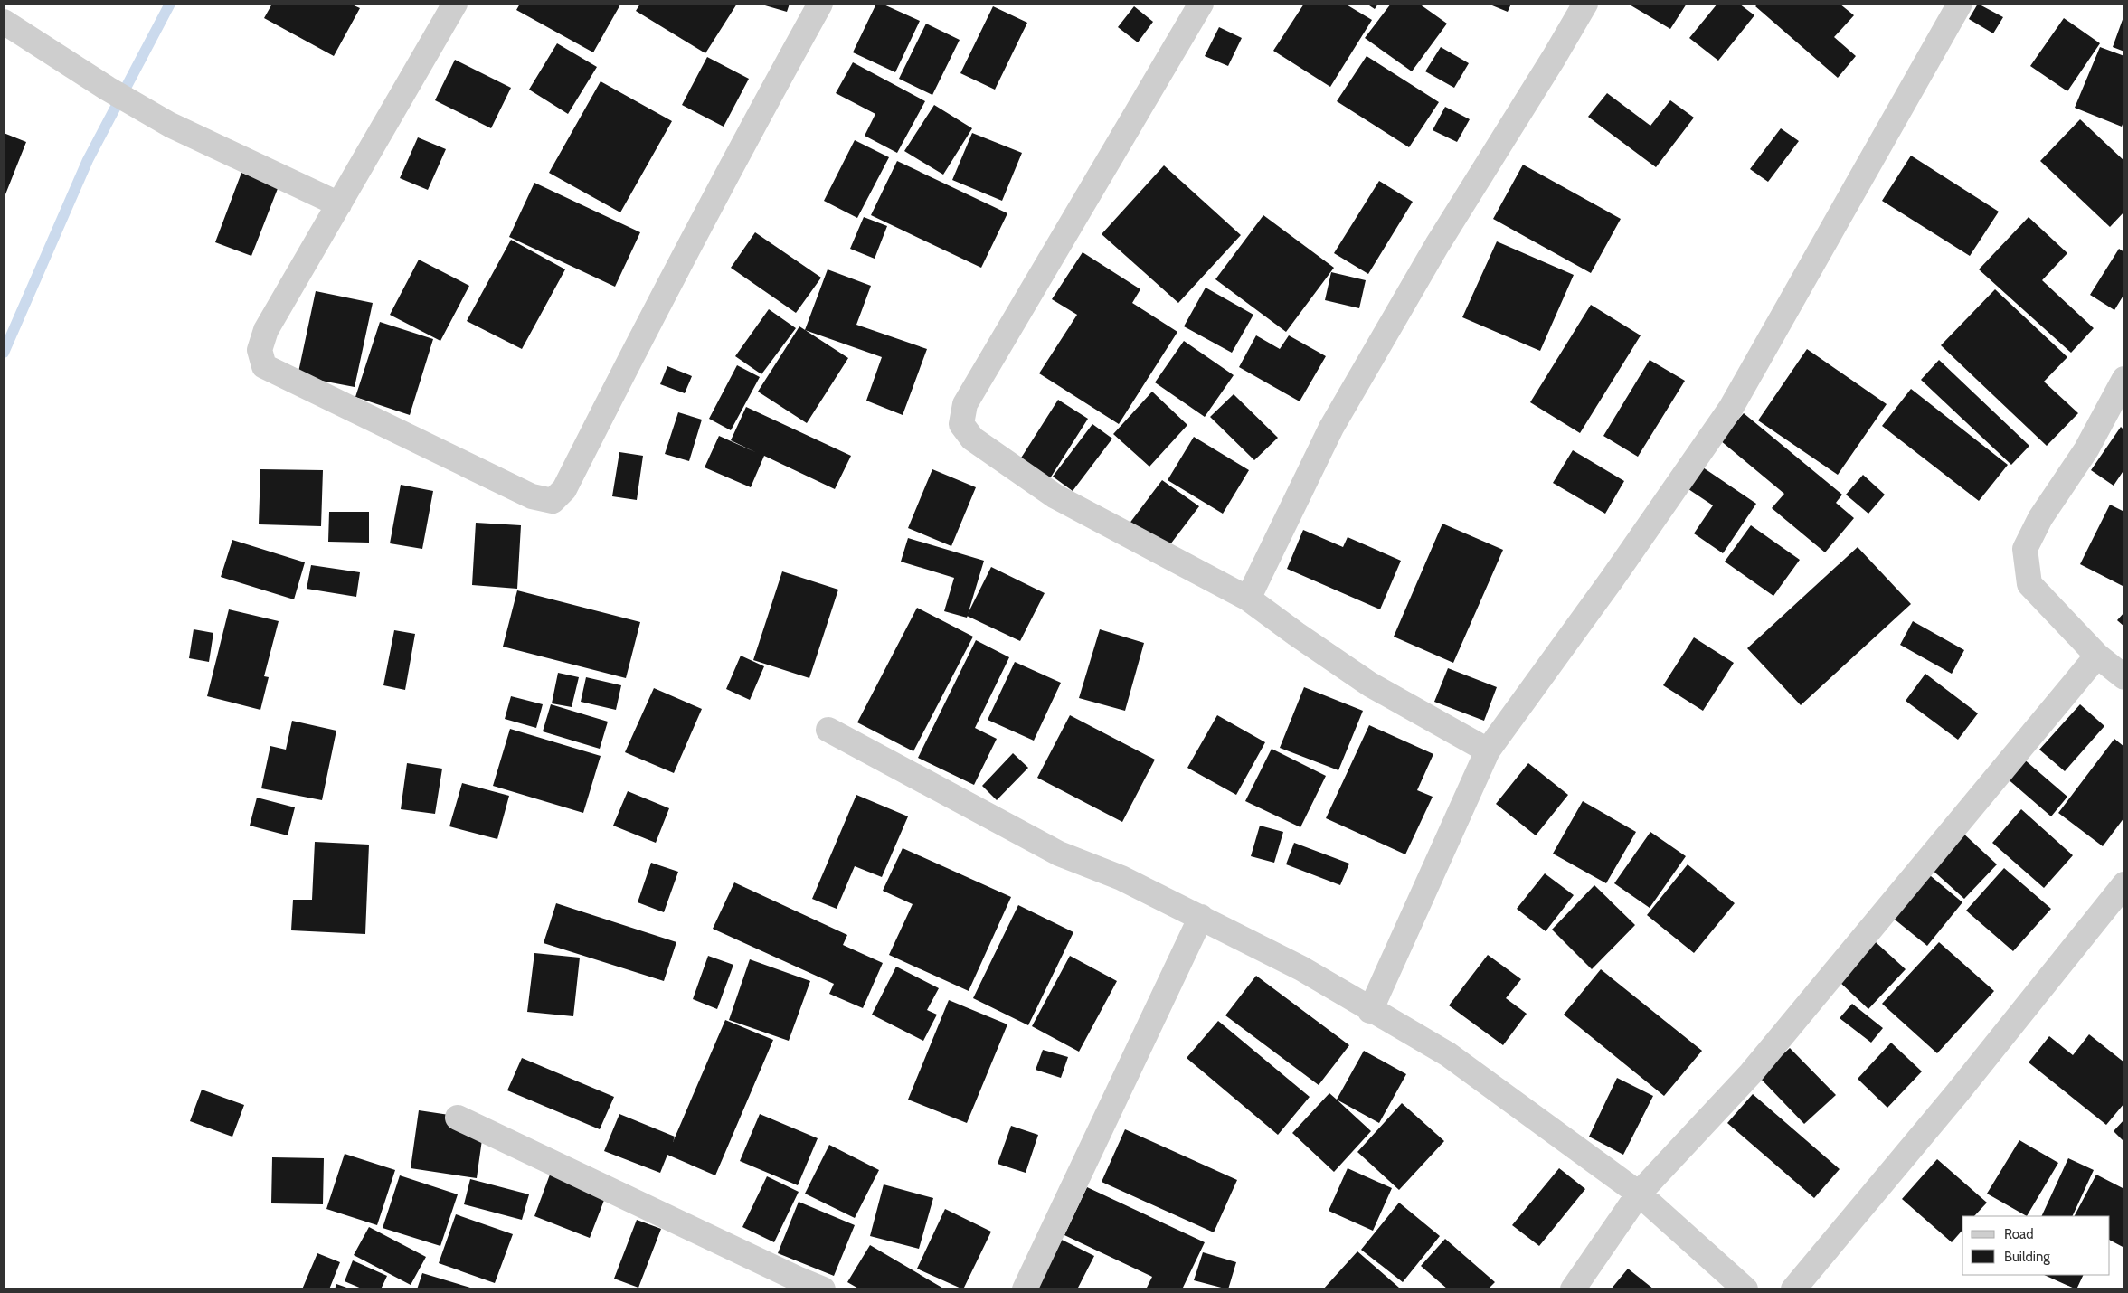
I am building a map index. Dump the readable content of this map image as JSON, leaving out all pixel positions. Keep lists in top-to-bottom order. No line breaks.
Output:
{"legend":["Road","Building"]}
